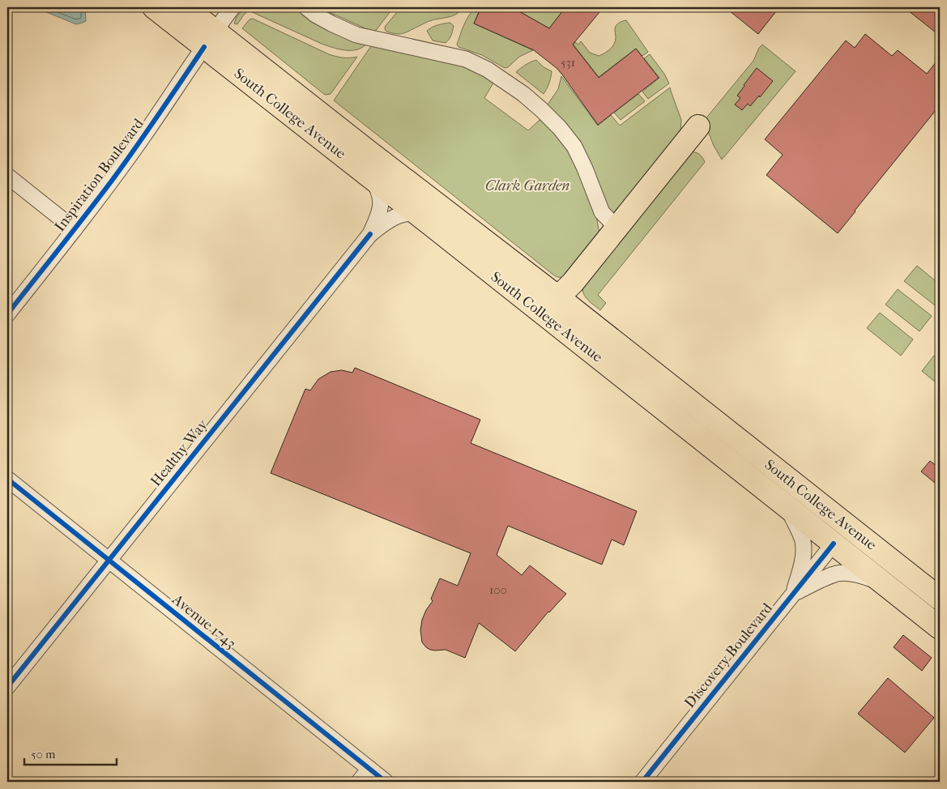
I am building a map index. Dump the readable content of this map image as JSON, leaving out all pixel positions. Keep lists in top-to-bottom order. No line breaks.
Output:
{"streets":{"main road":["South College Avenue"],"street":["Inspiration Boulevard","Healthy Way","Avenue 1743","Discovery Boulevard"]},"crossings":[["South College Avenue","Inspiration Boulevard"],["South College Avenue","Healthy Way"],["South College Avenue","Discovery Boulevard"],["Healthy Way","Avenue 1743"]],"parks":["Clark Garden"],"house_numbers":["531","100"],"scale_bar":"50 m"}
